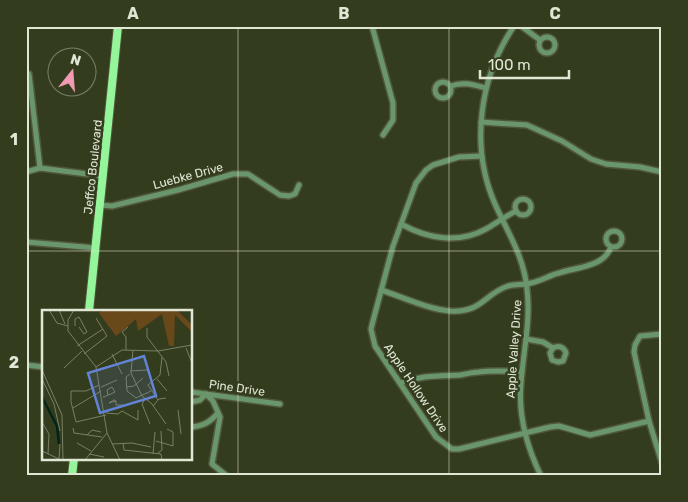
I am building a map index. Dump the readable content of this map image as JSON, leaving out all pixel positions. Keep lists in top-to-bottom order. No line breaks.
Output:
{"streets":{"main road":["Jeffco Boulevard"],"street":["Luebke Drive","Apple Valley Drive","Pine Drive","Apple Hollow Drive"]},"crossings":[["Jeffco Boulevard","Luebke Drive"],["Apple Valley Drive","Apple Hollow Drive"]],"scale_bar":"100 m","north":"top","grid":{"columns":["A","B","C"],"rows":["1","2"]}}
